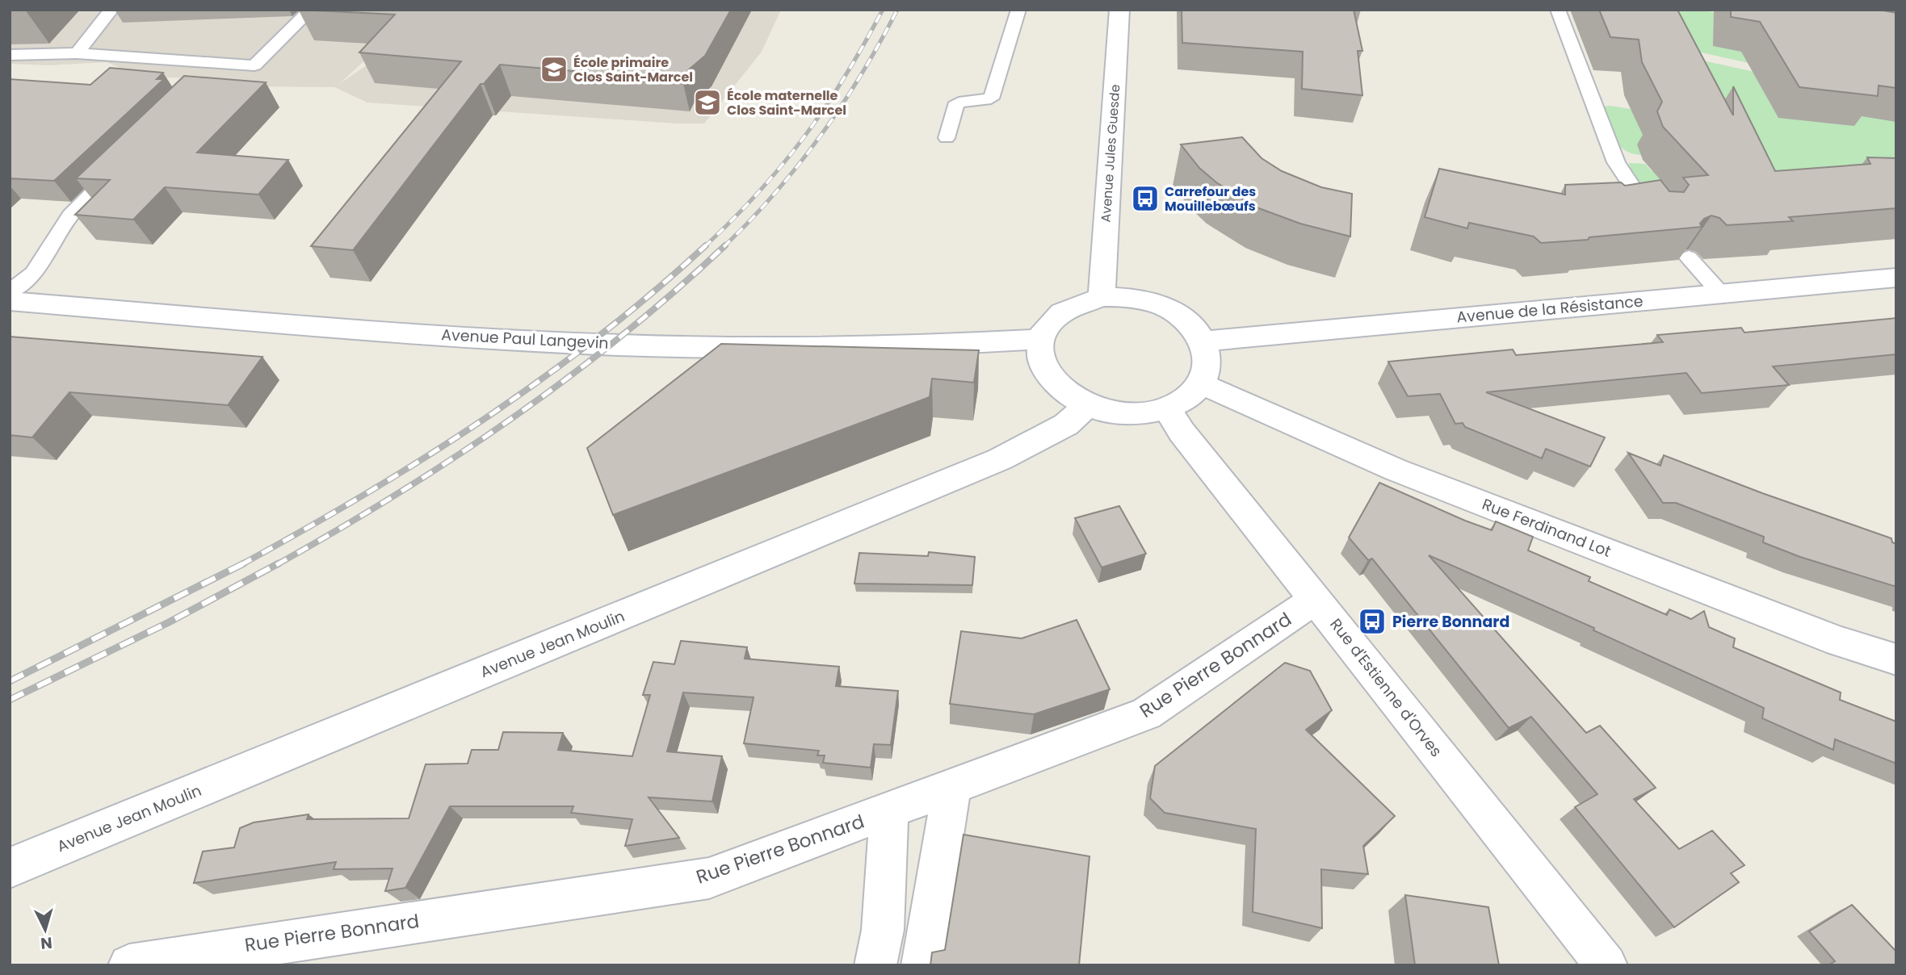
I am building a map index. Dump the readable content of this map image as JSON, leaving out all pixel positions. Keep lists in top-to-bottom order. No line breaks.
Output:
{"streets":{"main road":["Avenue Jules Guesde","Avenue de la Résistance","Avenue Paul Langevin","Rue Ferdinand Lot","Avenue Jean Moulin","Rue Pierre Bonnard","Rue d'Estienne d'Orves"]},"crossings":[["Avenue Jules Guesde","Avenue de la Résistance"],["Avenue Jules Guesde","Avenue Paul Langevin"],["Avenue Jules Guesde","Rue Ferdinand Lot"],["Avenue Jules Guesde","Avenue Jean Moulin"],["Avenue Jules Guesde","Rue d'Estienne d'Orves"],["Avenue de la Résistance","Avenue Paul Langevin"],["Avenue de la Résistance","Rue Ferdinand Lot"],["Avenue de la Résistance","Avenue Jean Moulin"],["Avenue de la Résistance","Rue d'Estienne d'Orves"],["Avenue Paul Langevin","Rue Ferdinand Lot"],["Avenue Paul Langevin","Avenue Jean Moulin"],["Avenue Paul Langevin","Rue d'Estienne d'Orves"],["Rue Ferdinand Lot","Avenue Jean Moulin"],["Rue Ferdinand Lot","Rue d'Estienne d'Orves"],["Avenue Jean Moulin","Rue d'Estienne d'Orves"],["Rue Pierre Bonnard","Rue d'Estienne d'Orves"]],"places":{"school or university":["École primaire Clos Saint-Marcel","École maternelle Clos Saint-Marcel"],"bus stop":["Carrefour des Mouillebœufs","Pierre Bonnard"]},"north":"bottom"}
